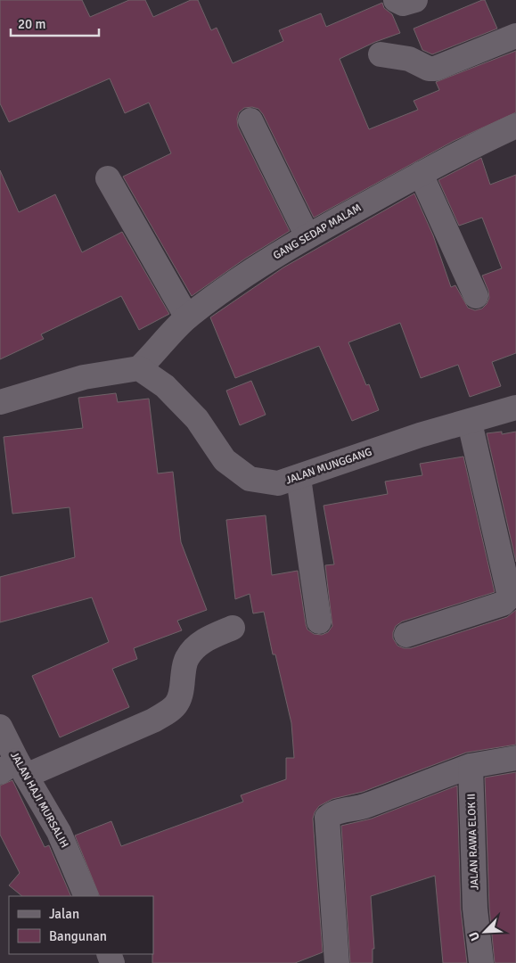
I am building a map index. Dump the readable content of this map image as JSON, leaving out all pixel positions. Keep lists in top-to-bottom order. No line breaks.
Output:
{"streets":{"street":["GANG SEDAP MALAM","JALAN MUNGGANG","JALAN HAJI MURSALIH","JALAN RAWA ELOK II"]},"crossings":[["GANG SEDAP MALAM","JALAN MUNGGANG"]],"legend":["Jalan","Bangunan"],"scale_bar":"20 m","north":"bottom left"}
